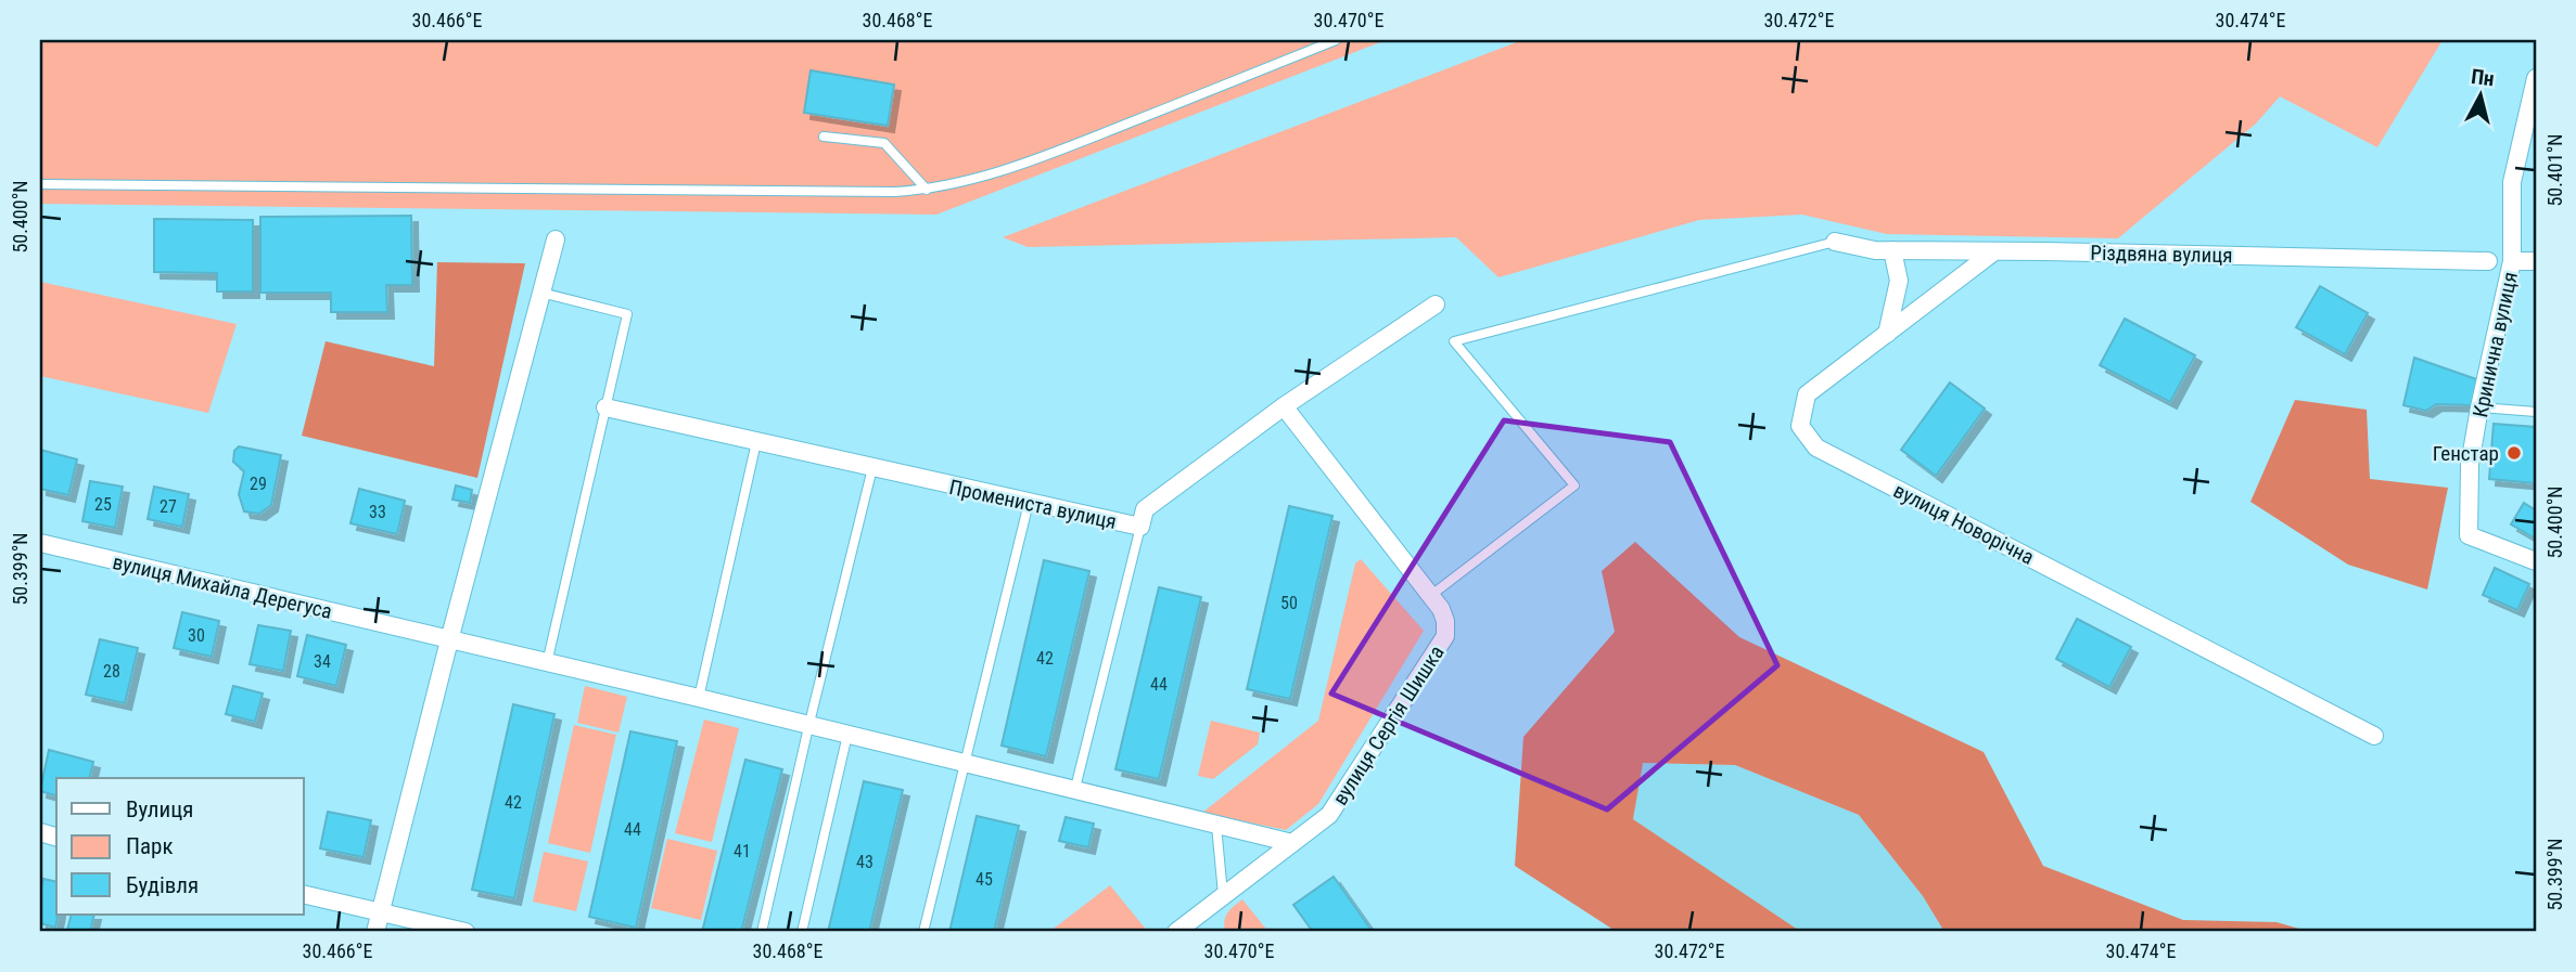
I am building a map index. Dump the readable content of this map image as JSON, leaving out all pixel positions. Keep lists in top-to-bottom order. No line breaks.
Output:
{"streets":{"street":["Різдвяна вулиця","Кринична вулиця","Промениста вулиця","вулиця Новорічна","вулиця Михайла Дерегуса","вулиця Сергія Шишка"]},"crossings":[["Різдвяна вулиця","вулиця Новорічна"],["Промениста вулиця","вулиця Сергія Шишка"],["вулиця Михайла Дерегуса","вулиця Сергія Шишка"]],"places":["Генстар"],"house_numbers":["29","25","27","33","50","30","42","34","28","44","42","44","41","43","45"],"legend":["Вулиця","Парк","Будівля"],"north":"top","coordinates":["30.466°E","30.468°E","30.470°E","30.472°E","30.474°E","50.401°N","50.400°N","50.399°N"]}
